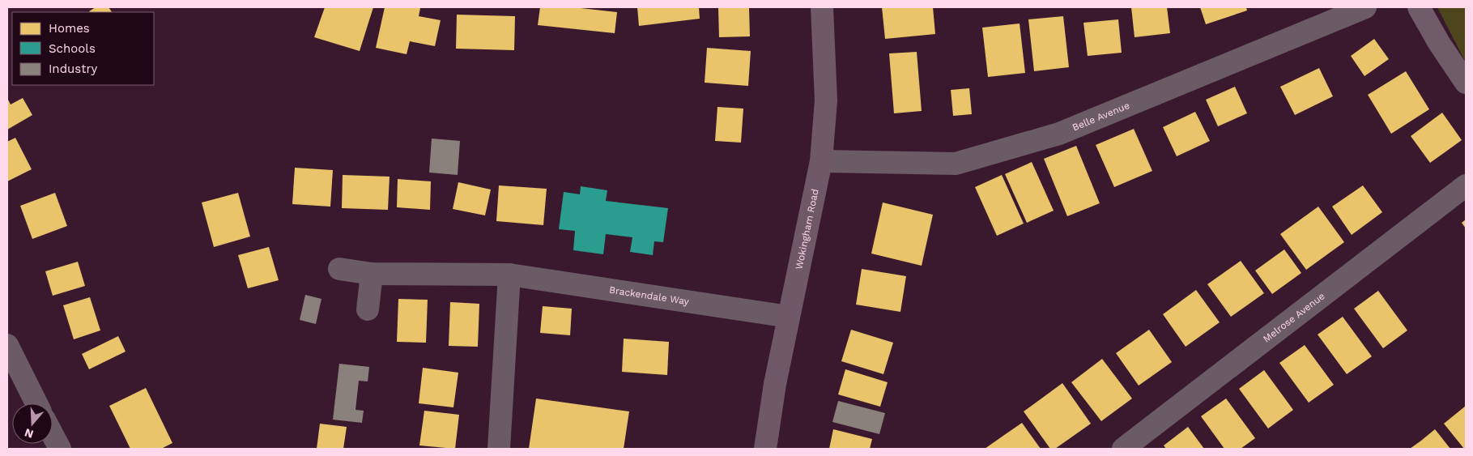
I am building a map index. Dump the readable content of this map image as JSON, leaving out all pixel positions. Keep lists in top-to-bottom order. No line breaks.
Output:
{"streets":{"main road":["Wokingham Road"],"street":["Belle Avenue","Brackendale Way","Melrose Avenue"]},"crossings":[["Belle Avenue","Wokingham Road"],["Wokingham Road","Brackendale Way"]],"legend":["Homes","Schools","Industry"],"north":"bottom"}
